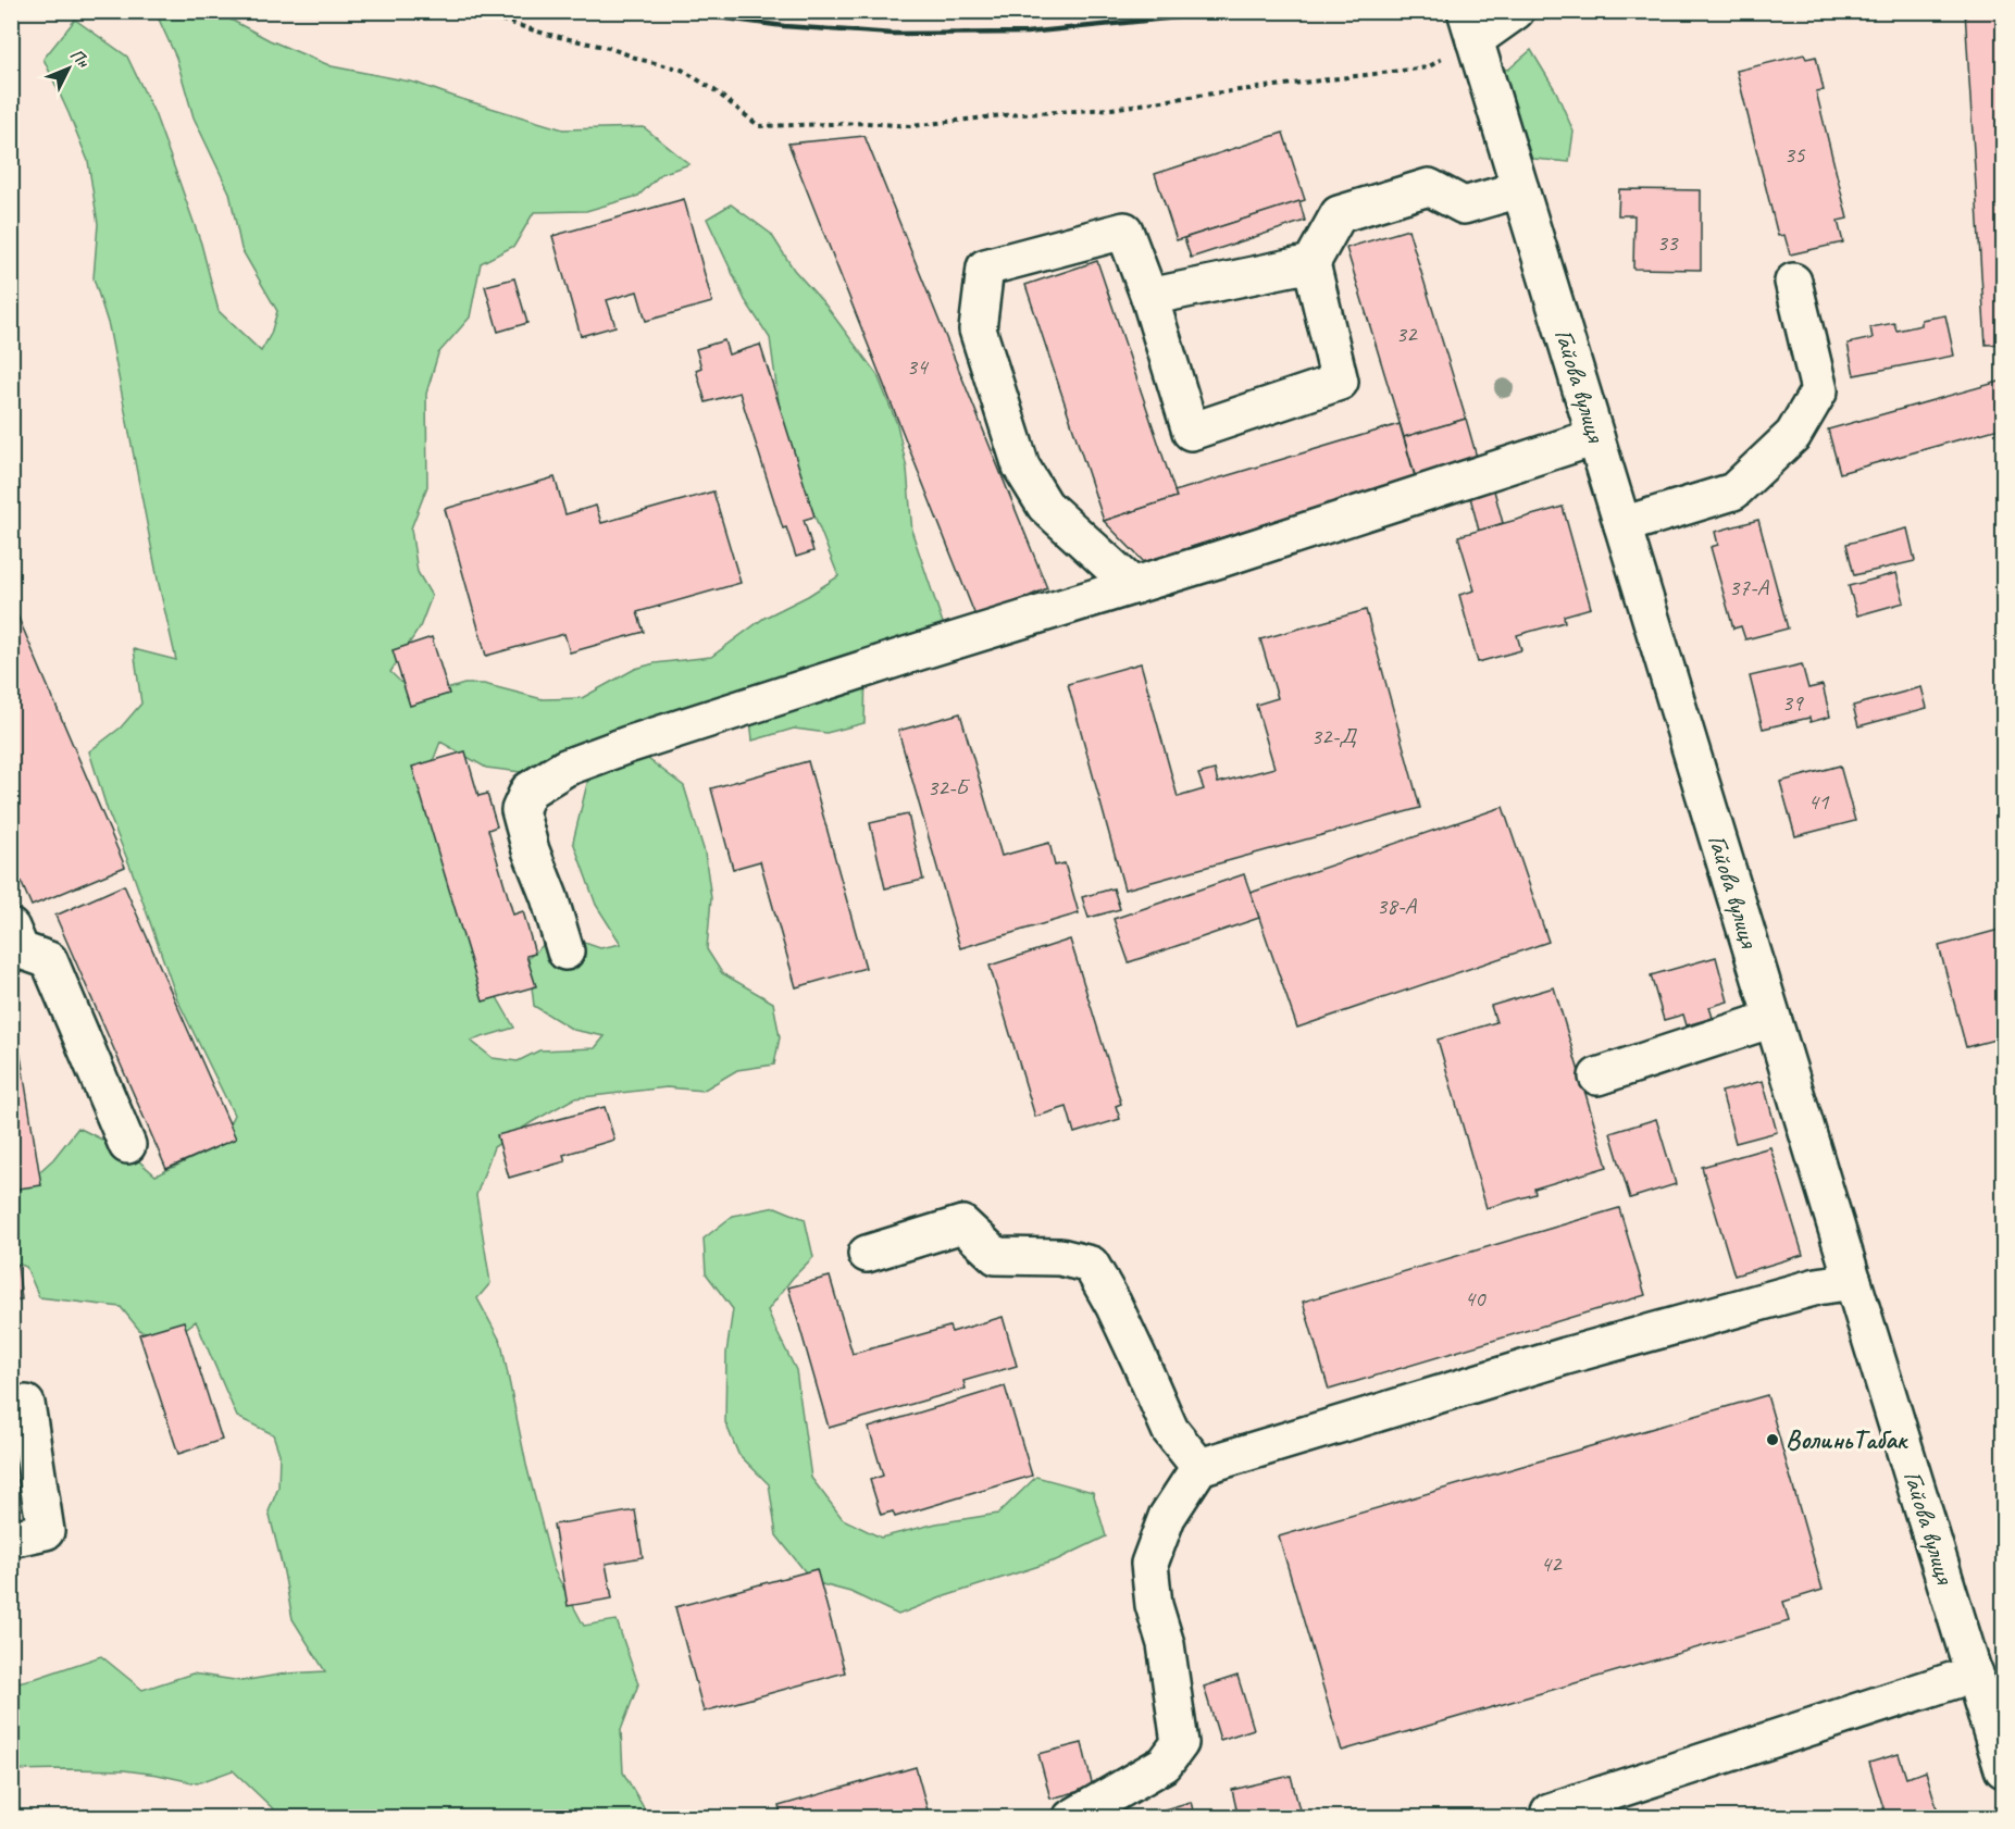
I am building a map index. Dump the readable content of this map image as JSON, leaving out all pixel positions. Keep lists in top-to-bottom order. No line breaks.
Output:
{"streets":{"street":["Гайова вулиця"]},"places":["ВолиньТабак"],"house_numbers":["35","33","32","34","37-А","39","32-Д","32-Б","41","38-А","40","42"],"north":"top right"}
